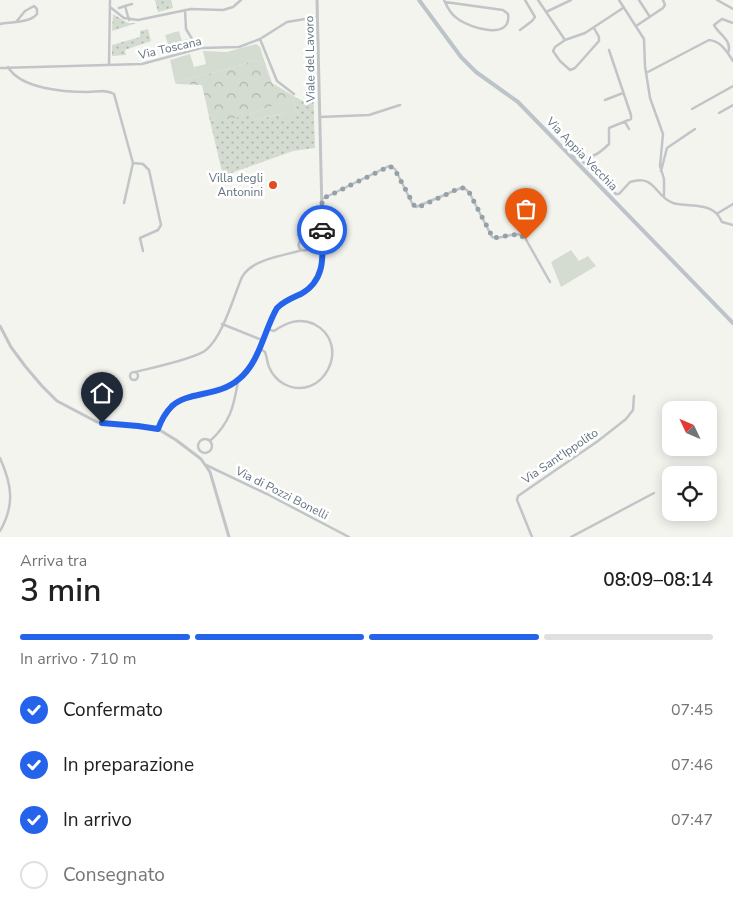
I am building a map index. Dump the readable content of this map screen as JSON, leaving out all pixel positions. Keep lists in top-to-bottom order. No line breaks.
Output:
{"streets":{"main road":["Via Appia Vecchia"],"street":["Via Toscana","Viale del Lavoro","Via Sant'Ippolito","Via di Pozzi Bonelli"]},"crossings":[["Via Toscana","Viale del Lavoro"]],"places":["Villa degli Antonini"],"north":"top left","page":{"heading":["3 min","Arriva tra","08:09–08:14"],"bar":"In arrivo · 710 m","list":[["Confermato","07:45"],["In preparazione","07:46"],["In arrivo","07:47"],"Consegnato"]}}
